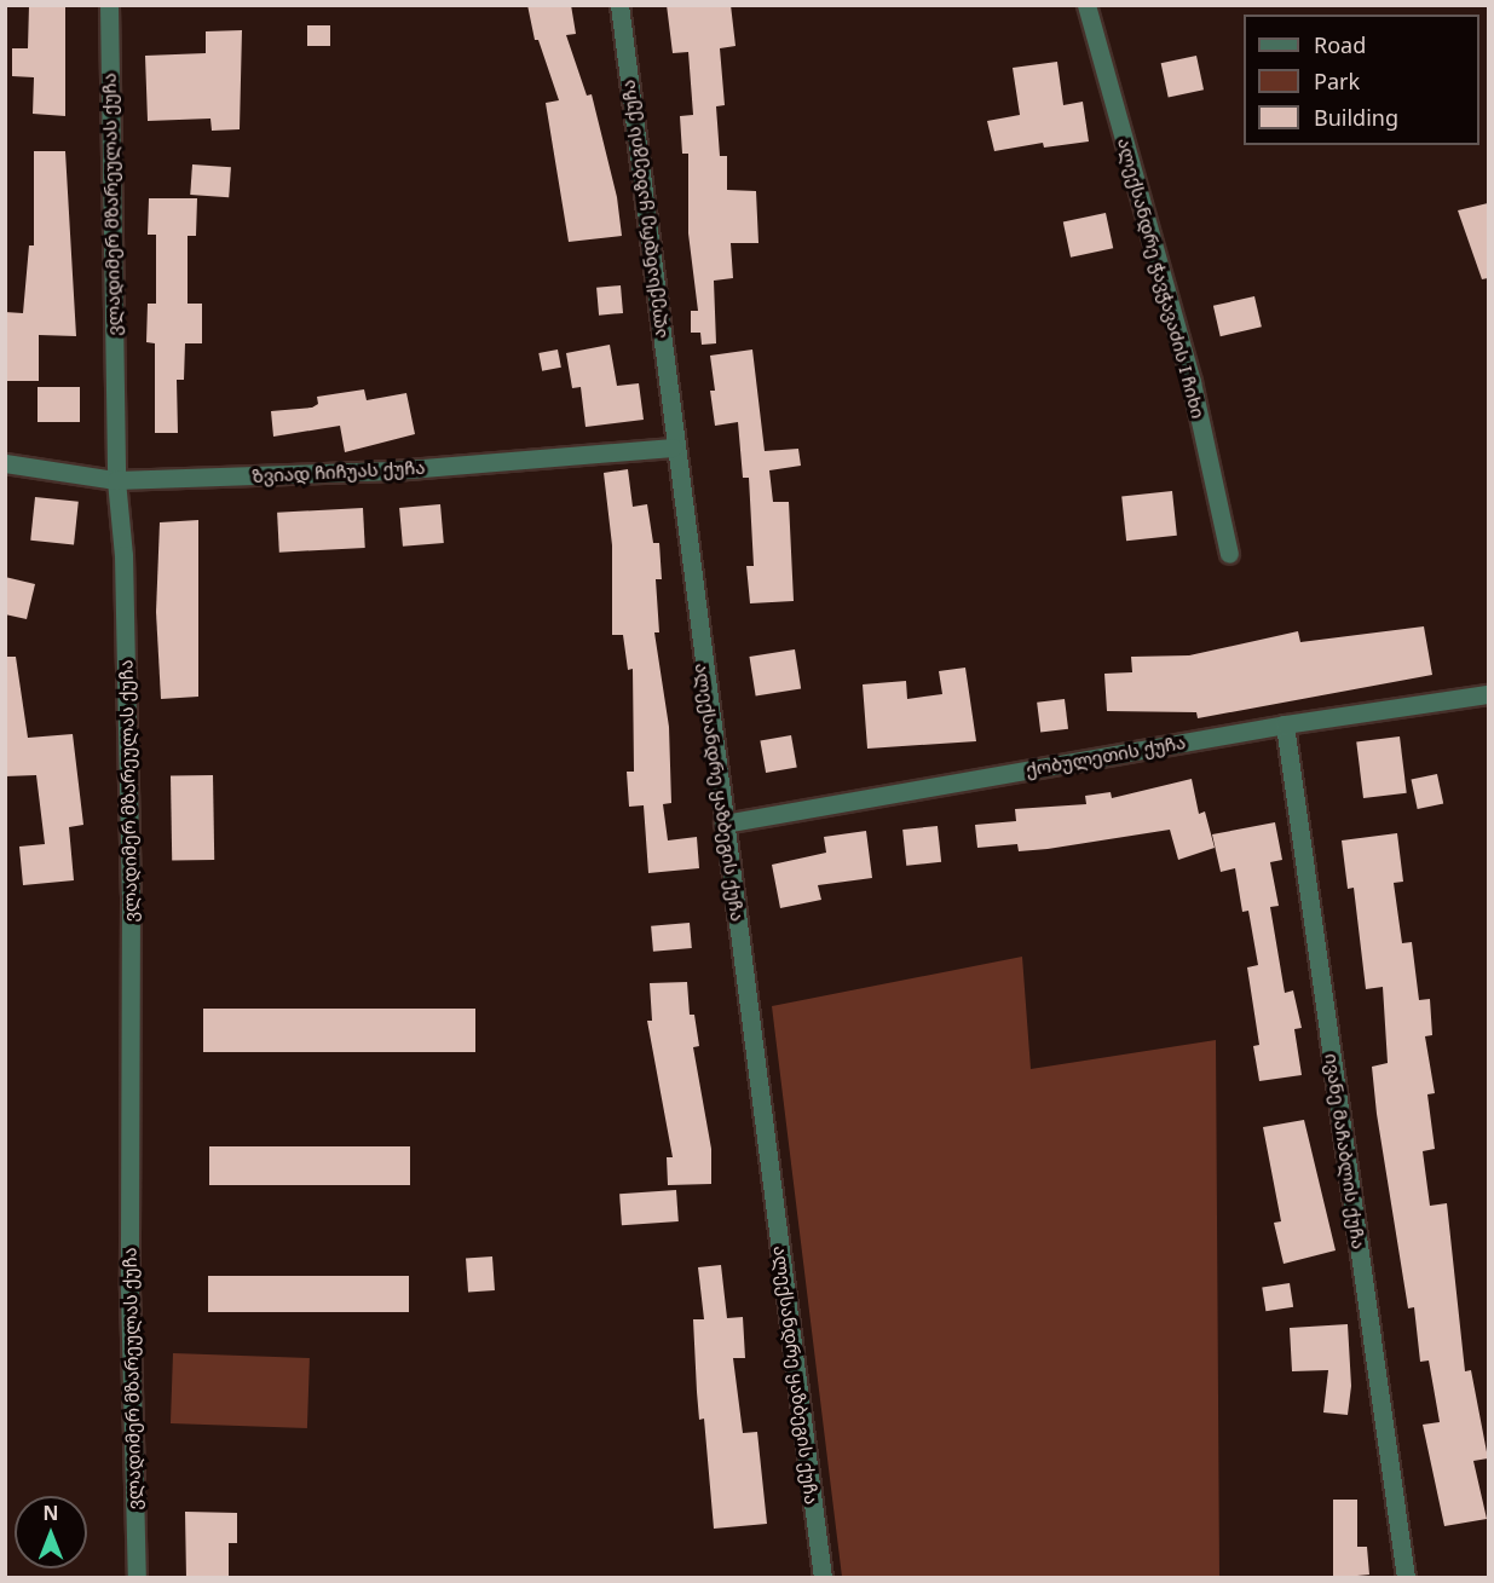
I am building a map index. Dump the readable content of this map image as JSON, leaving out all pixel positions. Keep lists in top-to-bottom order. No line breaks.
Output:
{"streets":{"street":["ვლადიმერ მზარეულას ქუჩა","ალექსანდრე ყაზბეგის ქუჩა","ალექსანდრე ჭავჭავაძის I ჩიხი","ზვიად ჩიჩუას ქუჩა","ქობულეთის ქუჩა","ივანე მაჩაბლის ქუჩა"]},"crossings":[["ვლადიმერ მზარეულას ქუჩა","ზვიად ჩიჩუას ქუჩა"],["ალექსანდრე ყაზბეგის ქუჩა","ზვიად ჩიჩუას ქუჩა"],["ალექსანდრე ყაზბეგის ქუჩა","ქობულეთის ქუჩა"],["ქობულეთის ქუჩა","ივანე მაჩაბლის ქუჩა"]],"legend":["Road","Park","Building"],"north":"top"}
